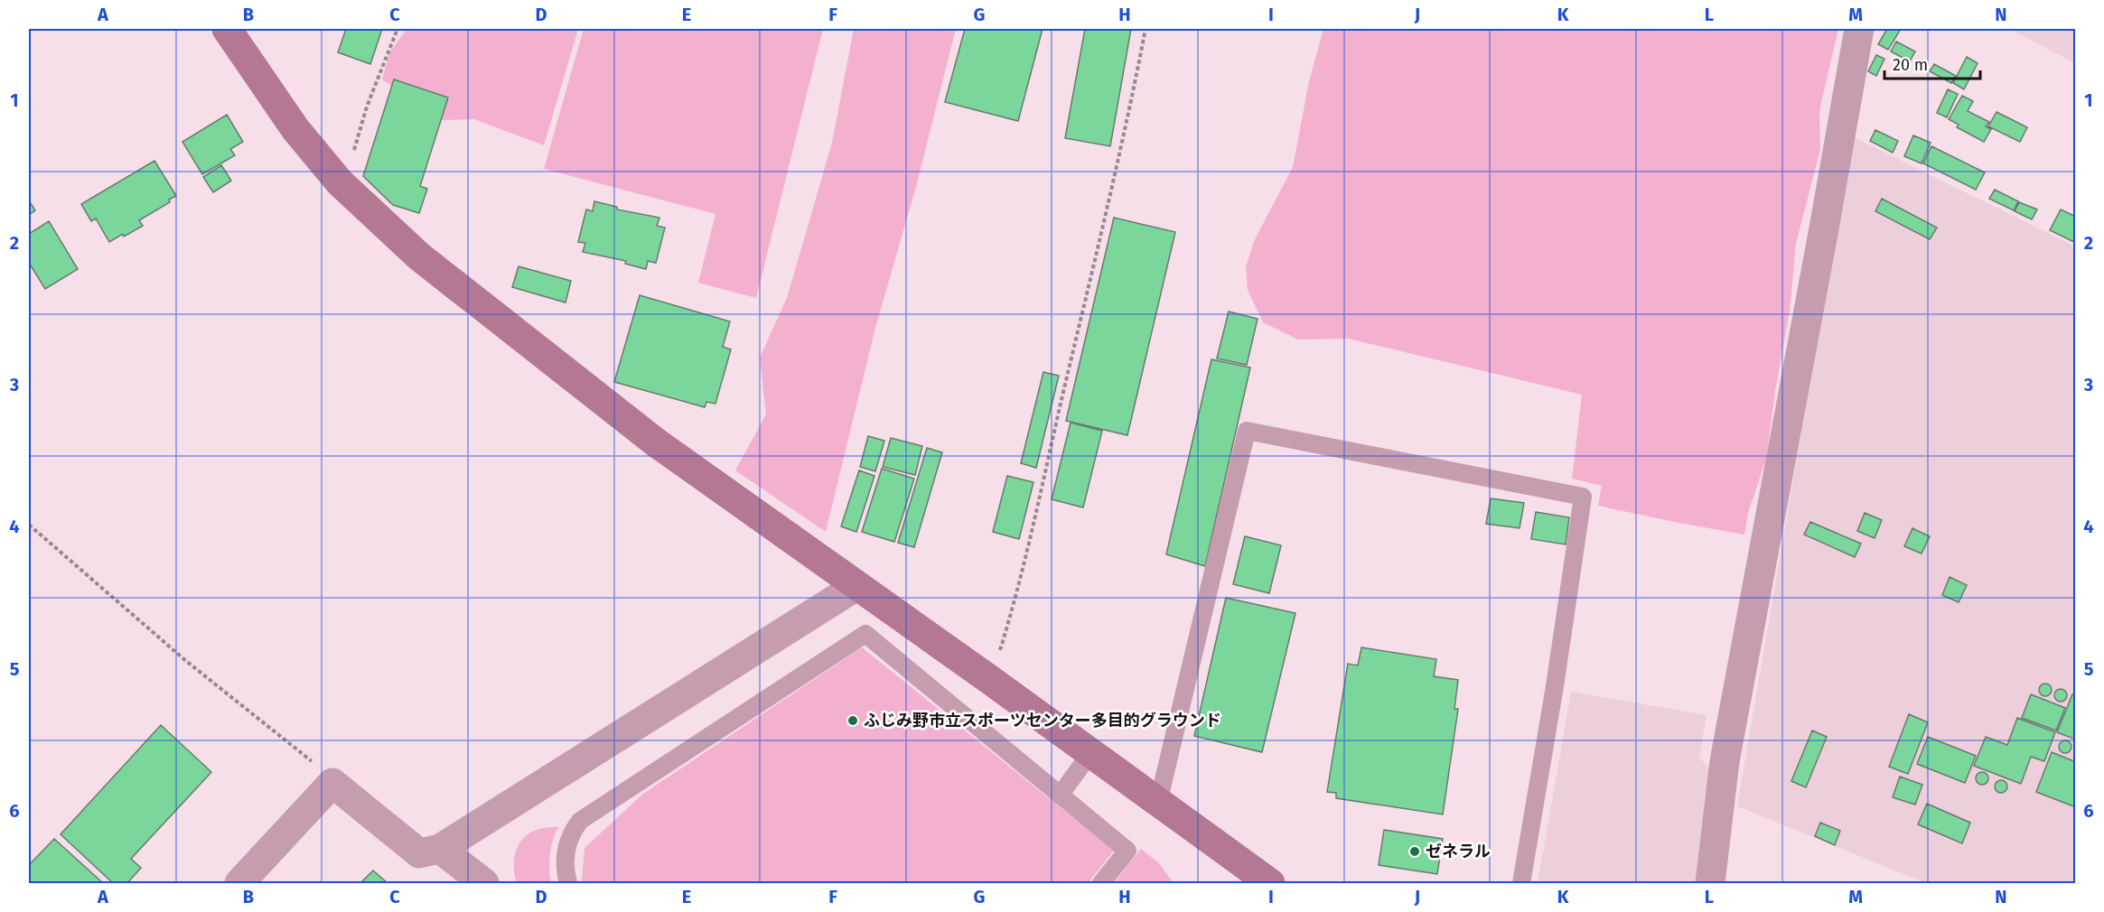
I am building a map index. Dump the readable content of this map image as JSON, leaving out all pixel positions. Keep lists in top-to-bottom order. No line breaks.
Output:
{"places":["ふじみ野市⽴スポーツセンター多⽬的グラウンド","ゼネラル"],"scale_bar":"20 m","grid":{"columns":["A","B","C","D","E","F","G","H","I","J","K","L","M","N"],"rows":["1","2","3","4","5","6"]}}
